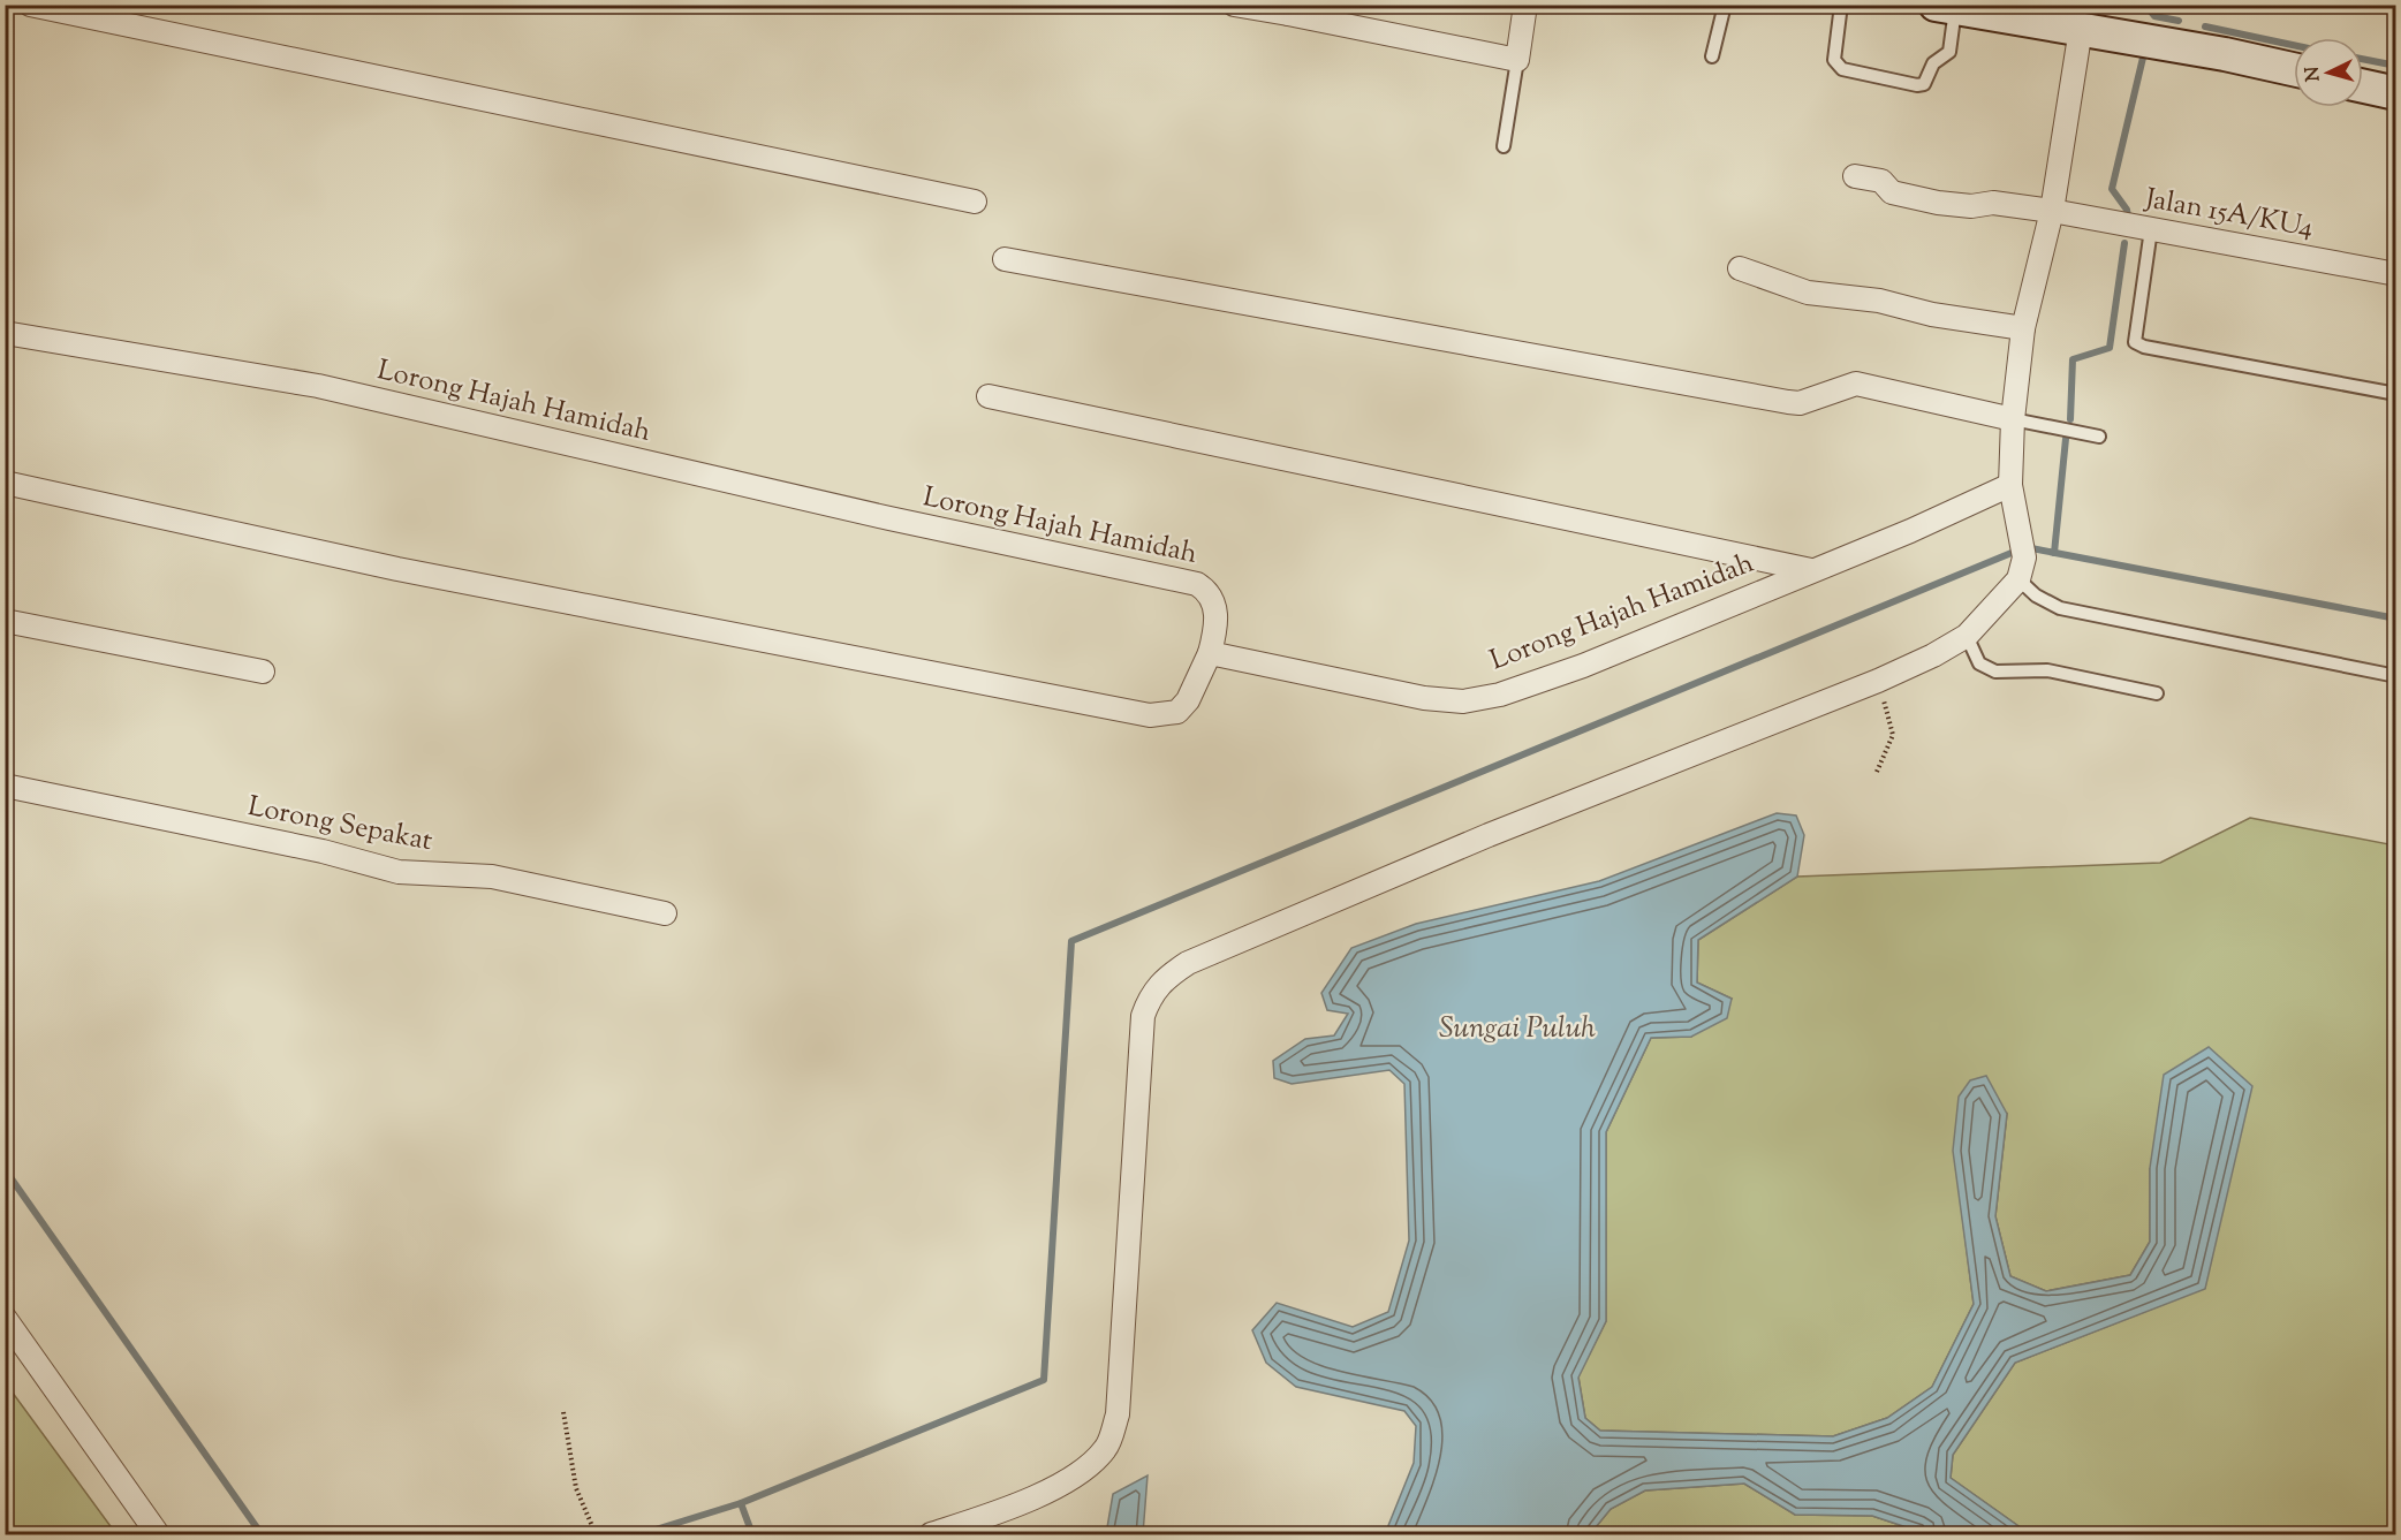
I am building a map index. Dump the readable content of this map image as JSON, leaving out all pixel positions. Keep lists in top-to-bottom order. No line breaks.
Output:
{"streets":{"street":["Jalan 15A/KU4","Lorong Hajah Hamidah","Lorong Sepakat"]},"water":["Sungai Puluh"],"north":"left"}
